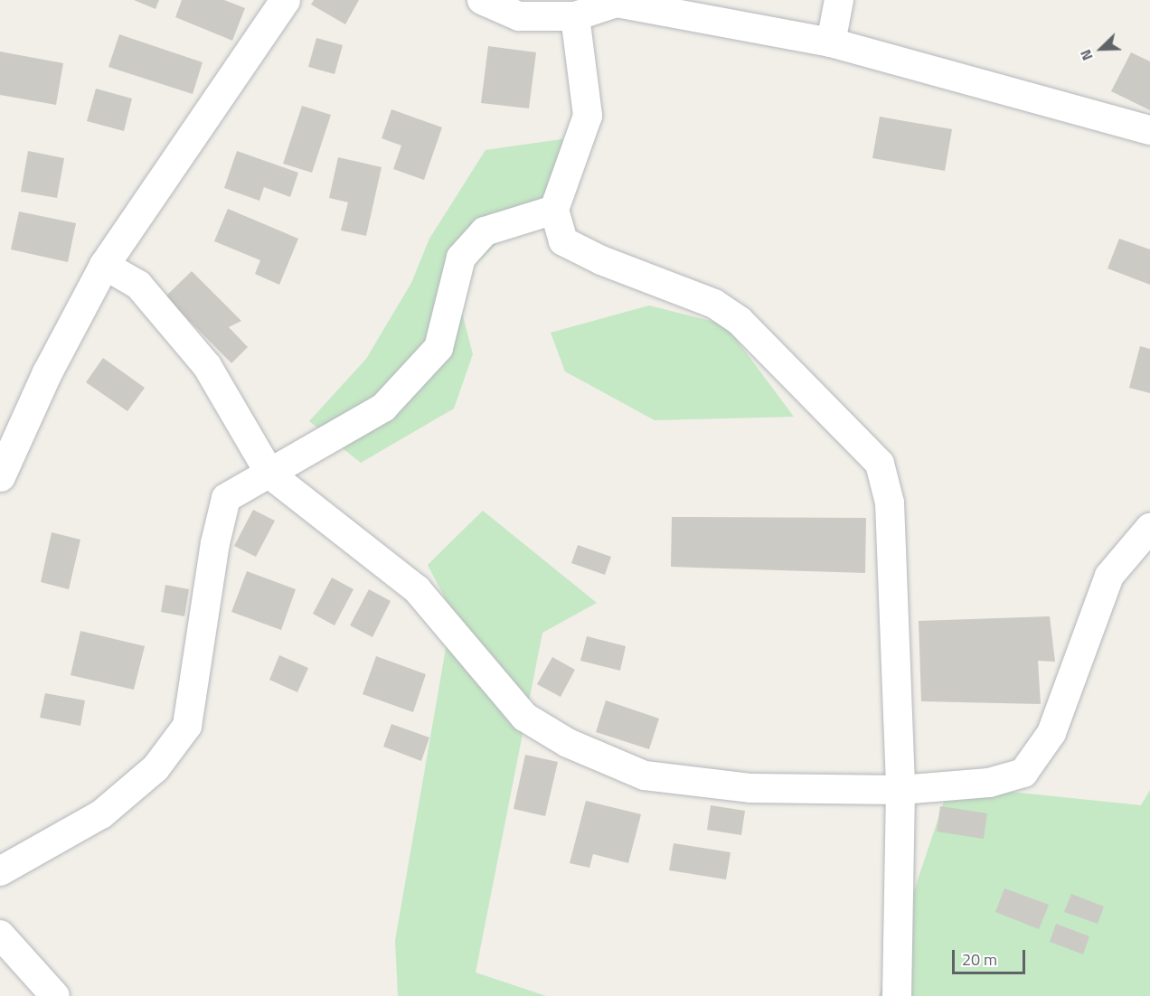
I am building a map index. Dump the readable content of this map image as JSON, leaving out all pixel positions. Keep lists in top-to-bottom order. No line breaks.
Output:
{"scale_bar":"20 m","north":"bottom left"}
